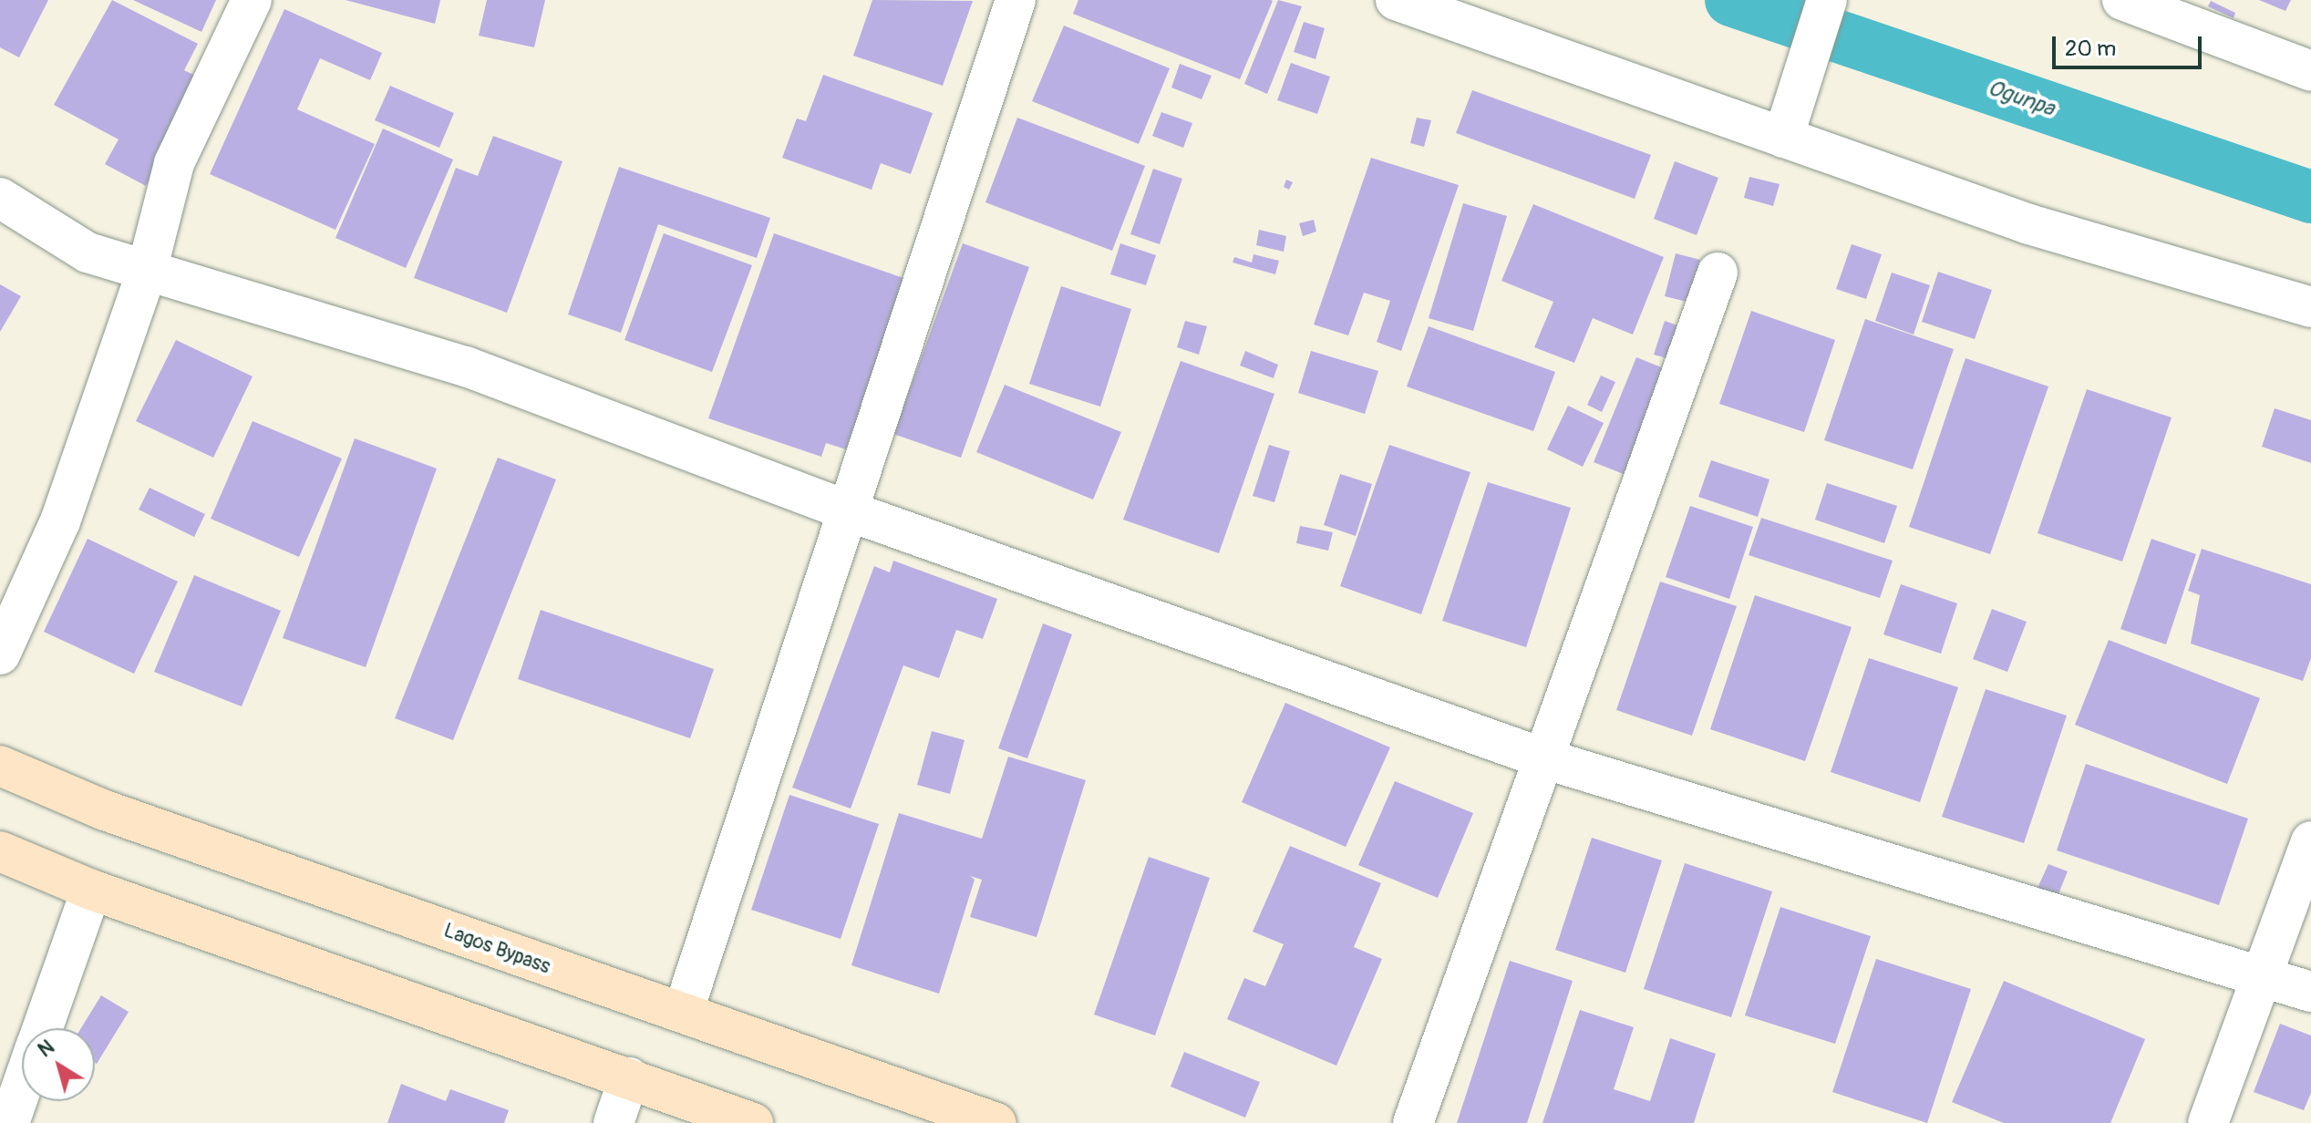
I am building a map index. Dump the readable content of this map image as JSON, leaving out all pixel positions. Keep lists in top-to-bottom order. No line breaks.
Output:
{"streets":{"main road":["Lagos Bypass"]},"water":["Ogunpa"],"scale_bar":"20 m","north":"top left"}
